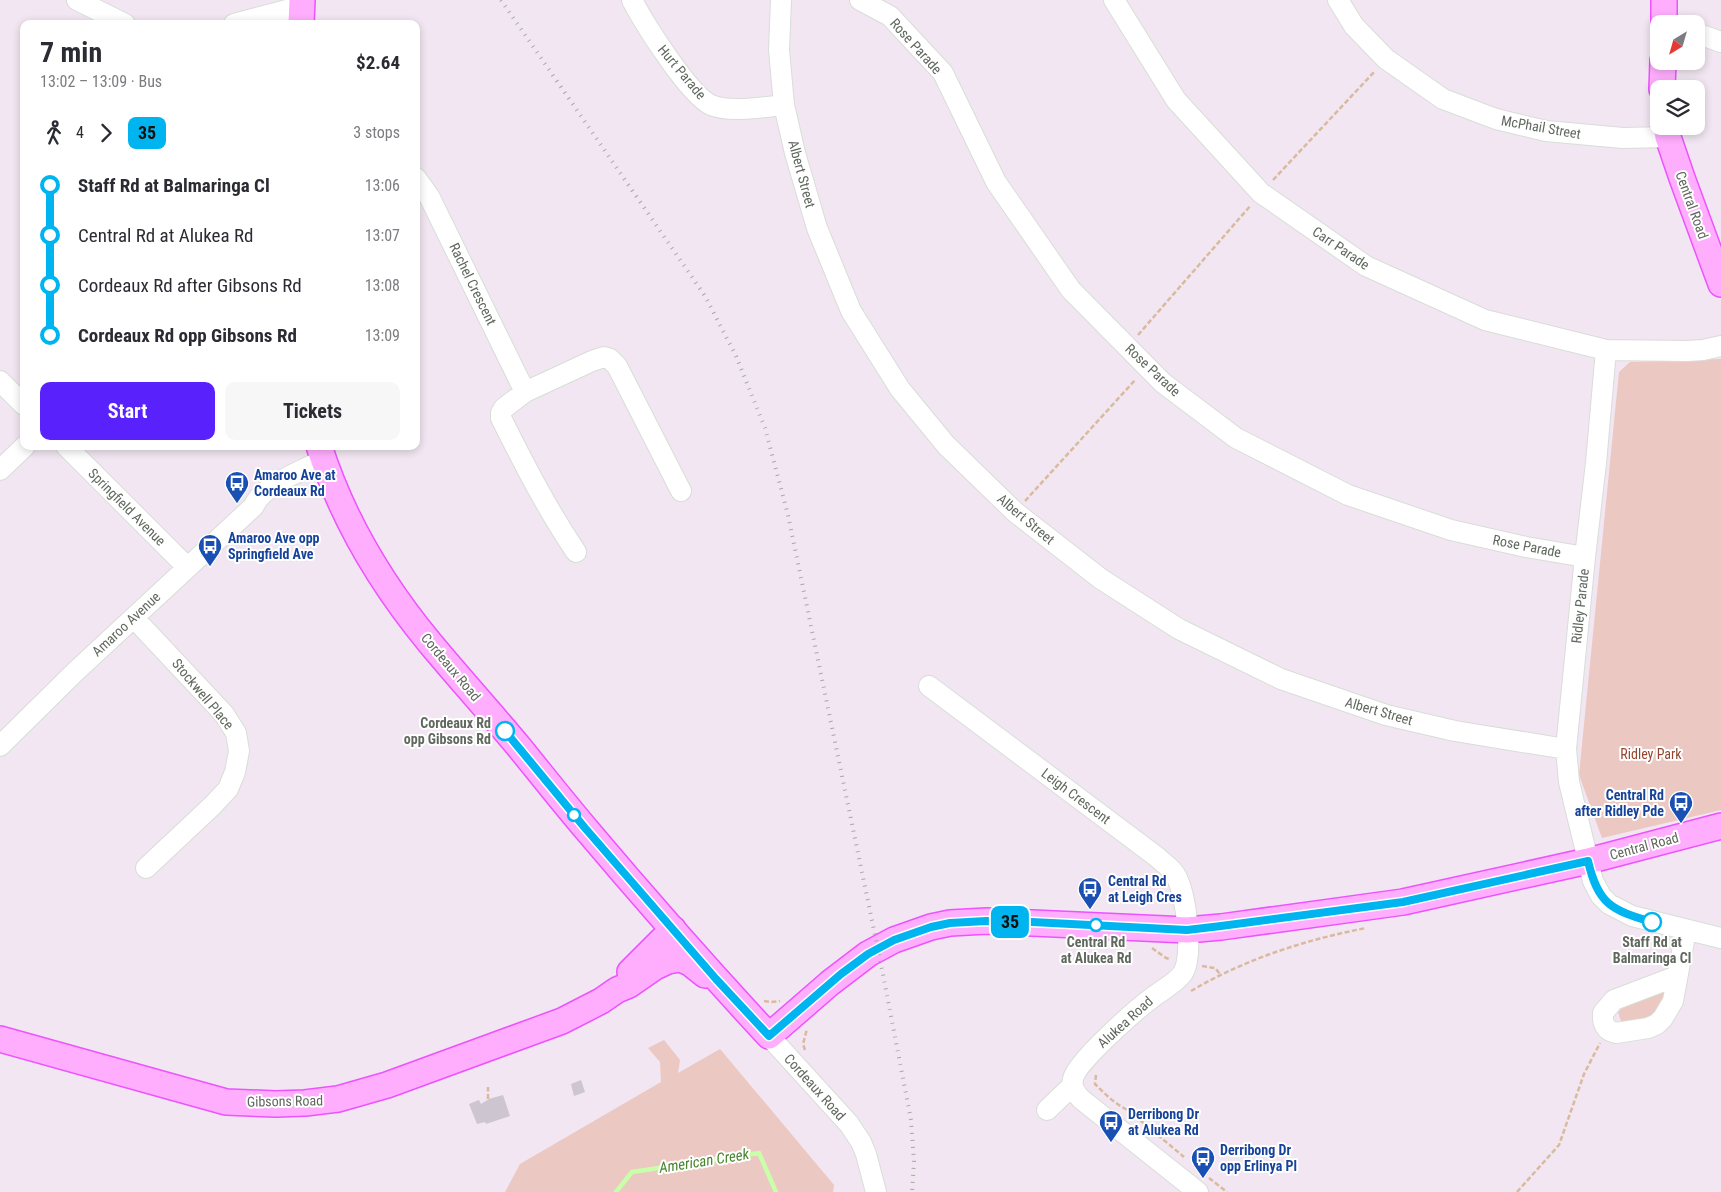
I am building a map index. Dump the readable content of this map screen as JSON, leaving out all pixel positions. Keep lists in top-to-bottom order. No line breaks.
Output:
{"streets":{"main road":["Central Road","Cordeaux Road","Gibsons Road"],"street":["Rose Parade","Hurt Parade","McPhail Street","Albert Street","Carr Parade","Rachel Crescent","Springfield Avenue","Ridley Parade","Amaroo Avenue","Stockwell Place","Leigh Crescent","Alukea Road"]},"crossings":[["Rose Parade","Ridley Parade"],["Hurt Parade","Albert Street"],["Albert Street","Ridley Parade"],["Central Road","Ridley Parade"],["Central Road","Cordeaux Road"],["Central Road","Leigh Crescent"],["Carr Parade","Ridley Parade"],["Springfield Avenue","Amaroo Avenue"],["Amaroo Avenue","Cordeaux Road"],["Amaroo Avenue","Stockwell Place"],["Cordeaux Road","Gibsons Road"]],"water":["American Creek"],"parks":["Ridley Park"],"places":{"bus stop":["Amaroo Ave at Cordeaux Rd","Amaroo Ave opp Springfield Ave","Central Rd after Ridley Pde","Central Rd at Leigh Cres","Derribong Dr at Alukea Rd","Derribong Dr opp Erlinya Pl"],"other":["Cordeaux Rd opp Gibsons Rd","Staff Rd at Balmaringa Cl","Central Rd at Alukea Rd"]},"lines":["bus line 35"],"north":"bottom left","page":{"on_map":"35","heading":["7 min","13:02 – 13:09 · Bus","$2.64"],"legs":["4","35","3 stops"],"list":[{"name":"Staff Rd at Balmaringa Cl","value":"13:06"},{"name":"Central Rd at Alukea Rd","value":"13:07"},{"name":"Cordeaux Rd after Gibsons Rd","value":"13:08"},{"name":"Cordeaux Rd opp Gibsons Rd","value":"13:09"}],"buttons":["Start","Tickets"]}}
